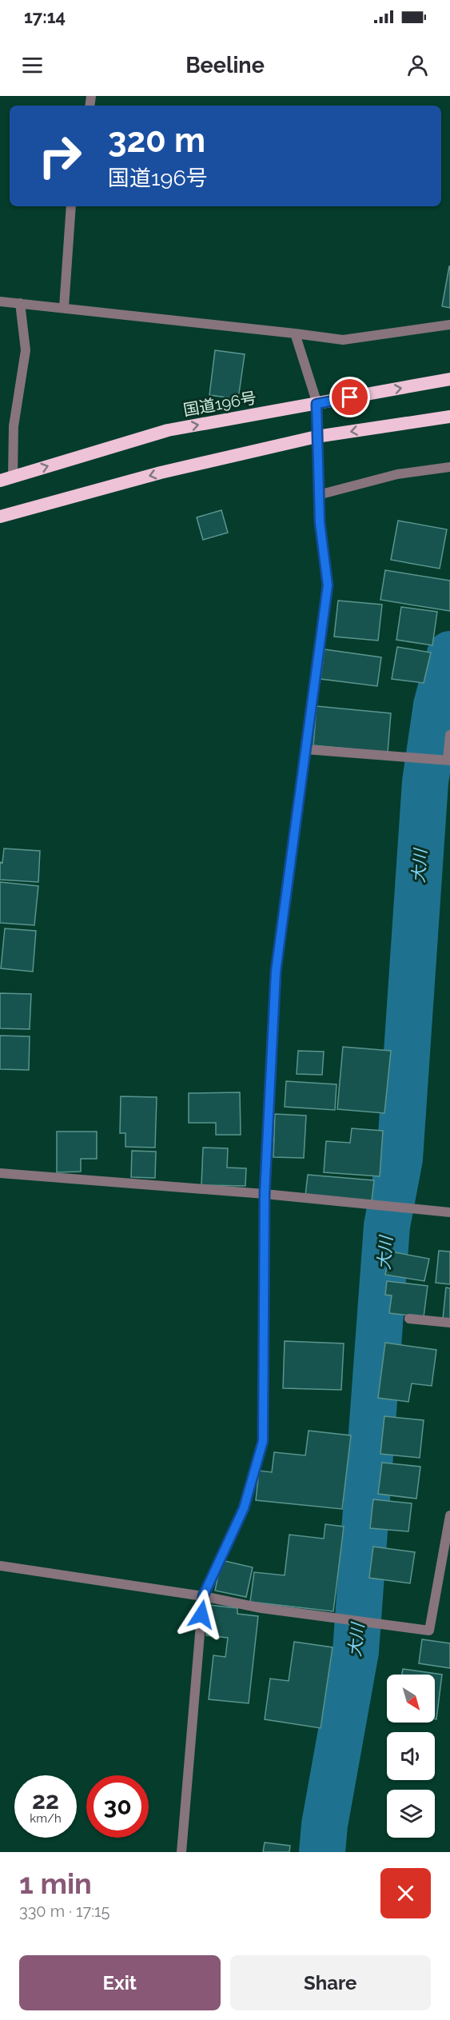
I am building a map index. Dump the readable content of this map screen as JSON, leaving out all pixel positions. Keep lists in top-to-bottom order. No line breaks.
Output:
{"streets":{"highway":["国道196号"]},"water":["大川"],"north":"bottom right","page":{"status":"17:14","header":"Beeline","turn":["320 m","国道196号"],"speed":"22 km/h","limit":"30","heading":["1 min","330 m · 17:15"],"buttons":["Exit","Share"]}}
